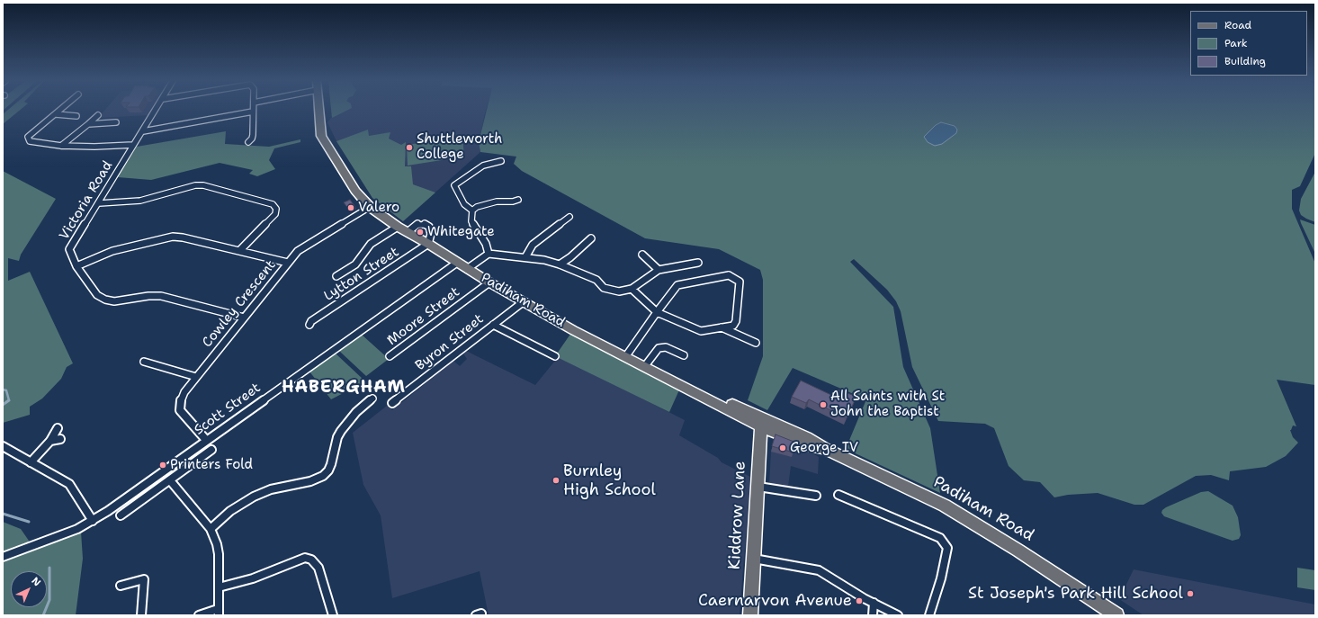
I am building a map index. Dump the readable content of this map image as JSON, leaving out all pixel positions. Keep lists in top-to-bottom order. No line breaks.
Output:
{"streets":{"main road":["Padiham Road","Kiddrow Lane"],"street":["Victoria Road","Lytton Street","Cowley Crescent","Moore Street","Byron Street","Scott Street"]},"crossings":[["Victoria Road","Cowley Crescent"],["Lytton Street","Padiham Road"],["Padiham Road","Cowley Crescent"],["Padiham Road","Moore Street"],["Padiham Road","Byron Street"],["Padiham Road","Scott Street"],["Padiham Road","Kiddrow Lane"],["Cowley Crescent","Scott Street"]],"districts":["HABERGHAM"],"places":["Shuttleworth College","Valero","Whitegate","All Saints with St John the Baptist","George IV","Printers Fold","Burnley High School","St Joseph's Park Hill School","Caernarvon Avenue"],"legend":["Road","Park","Building"],"north":"top right"}
